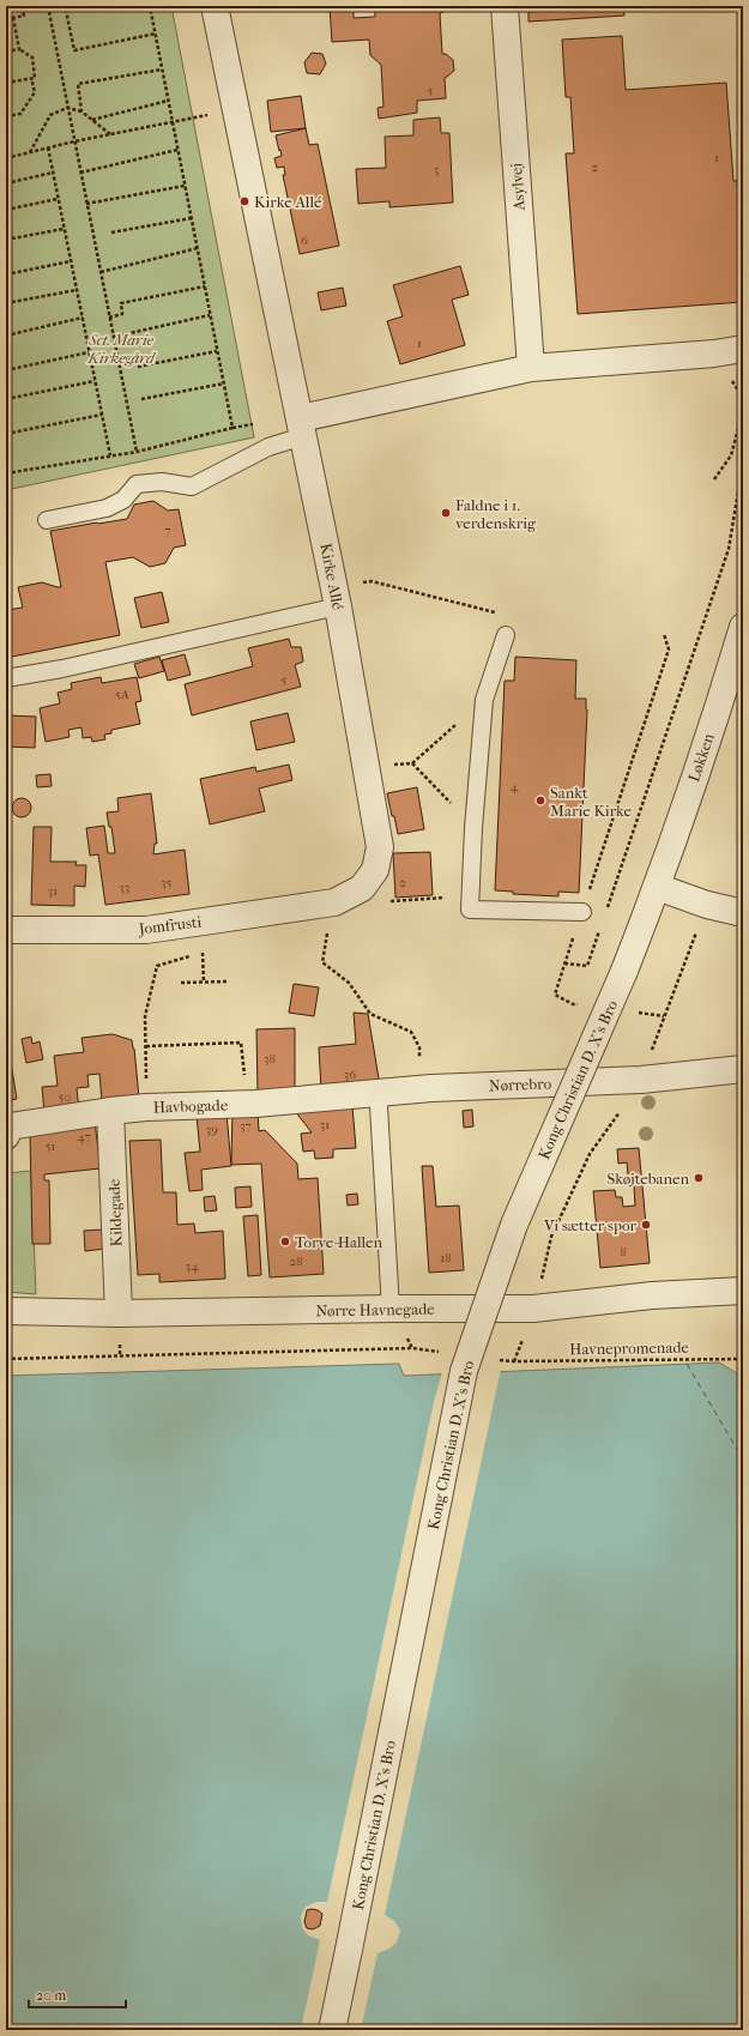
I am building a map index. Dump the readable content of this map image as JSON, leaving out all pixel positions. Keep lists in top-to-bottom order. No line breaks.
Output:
{"streets":{"street":["Asylvej","Kirke Allé","Løkken","Jomfrusti","Kong Christian D. X's Bro","Nørrebro","Havbogade","Kildegade","Nørre Havnegade"],"path":["Havnepromenade"]},"crossings":[["Kirke Allé","Jomfrusti"],["Løkken","Kong Christian D. X's Bro"],["Nørrebro","Havbogade"],["Havbogade","Kildegade"],["Kildegade","Nørre Havnegade"],["Nørre Havnegade","Havnepromenade"]],"parks":["Sct. Marie Kirkegård"],"places":["Kirke Allé","Faldne i 1. verdenskrig","Sankt Marie Kirke","Skøjtebanen","Vi sætter spor","Torve-Hallen"],"house_numbers":["5","1","2","3","6","1","7","5","5A","4","35","2","33","31","38","36","50","31","37","39","47","51","8","18","28","34"],"scale_bar":"20 m"}
